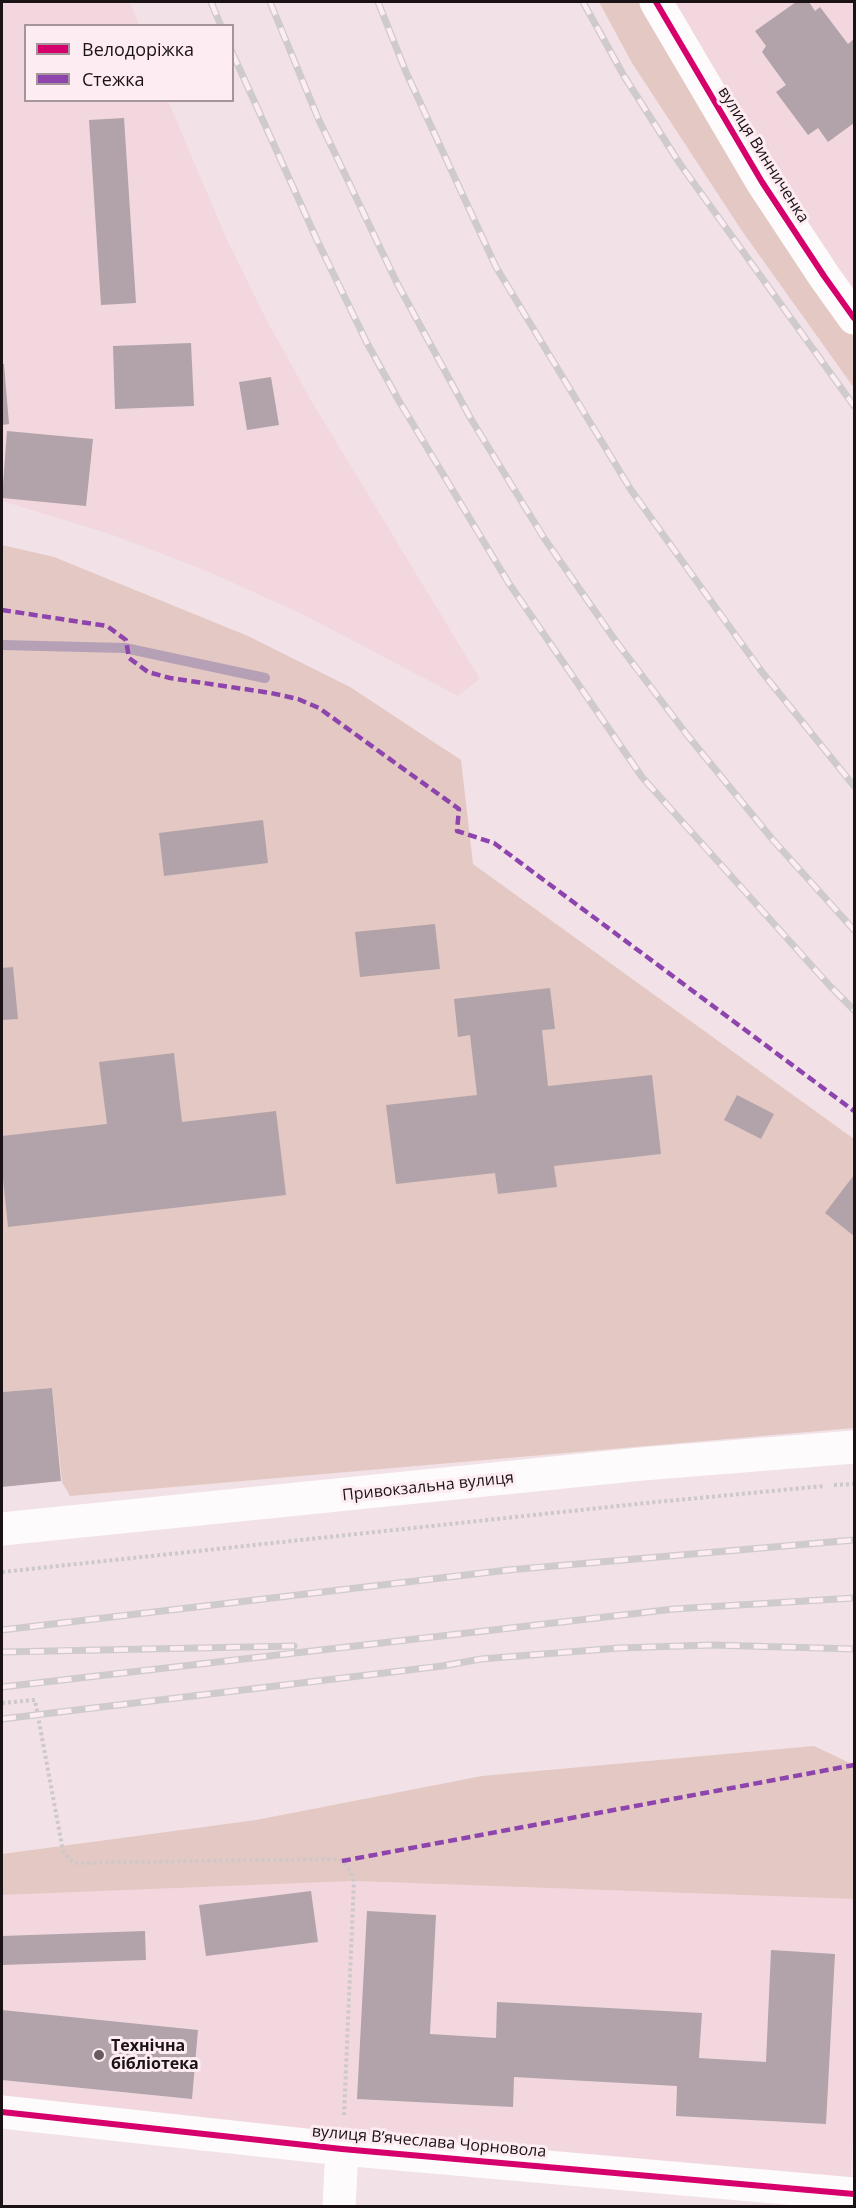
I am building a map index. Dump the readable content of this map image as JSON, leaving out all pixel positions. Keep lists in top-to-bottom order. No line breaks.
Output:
{"streets":{"street":["вулиця Винниченка","Привокзальна вулиця","вулиця Вʼячеслава Чорновола"]},"places":["Технічна бібліотека"],"legend":["Велодоріжка","Стежка"]}
